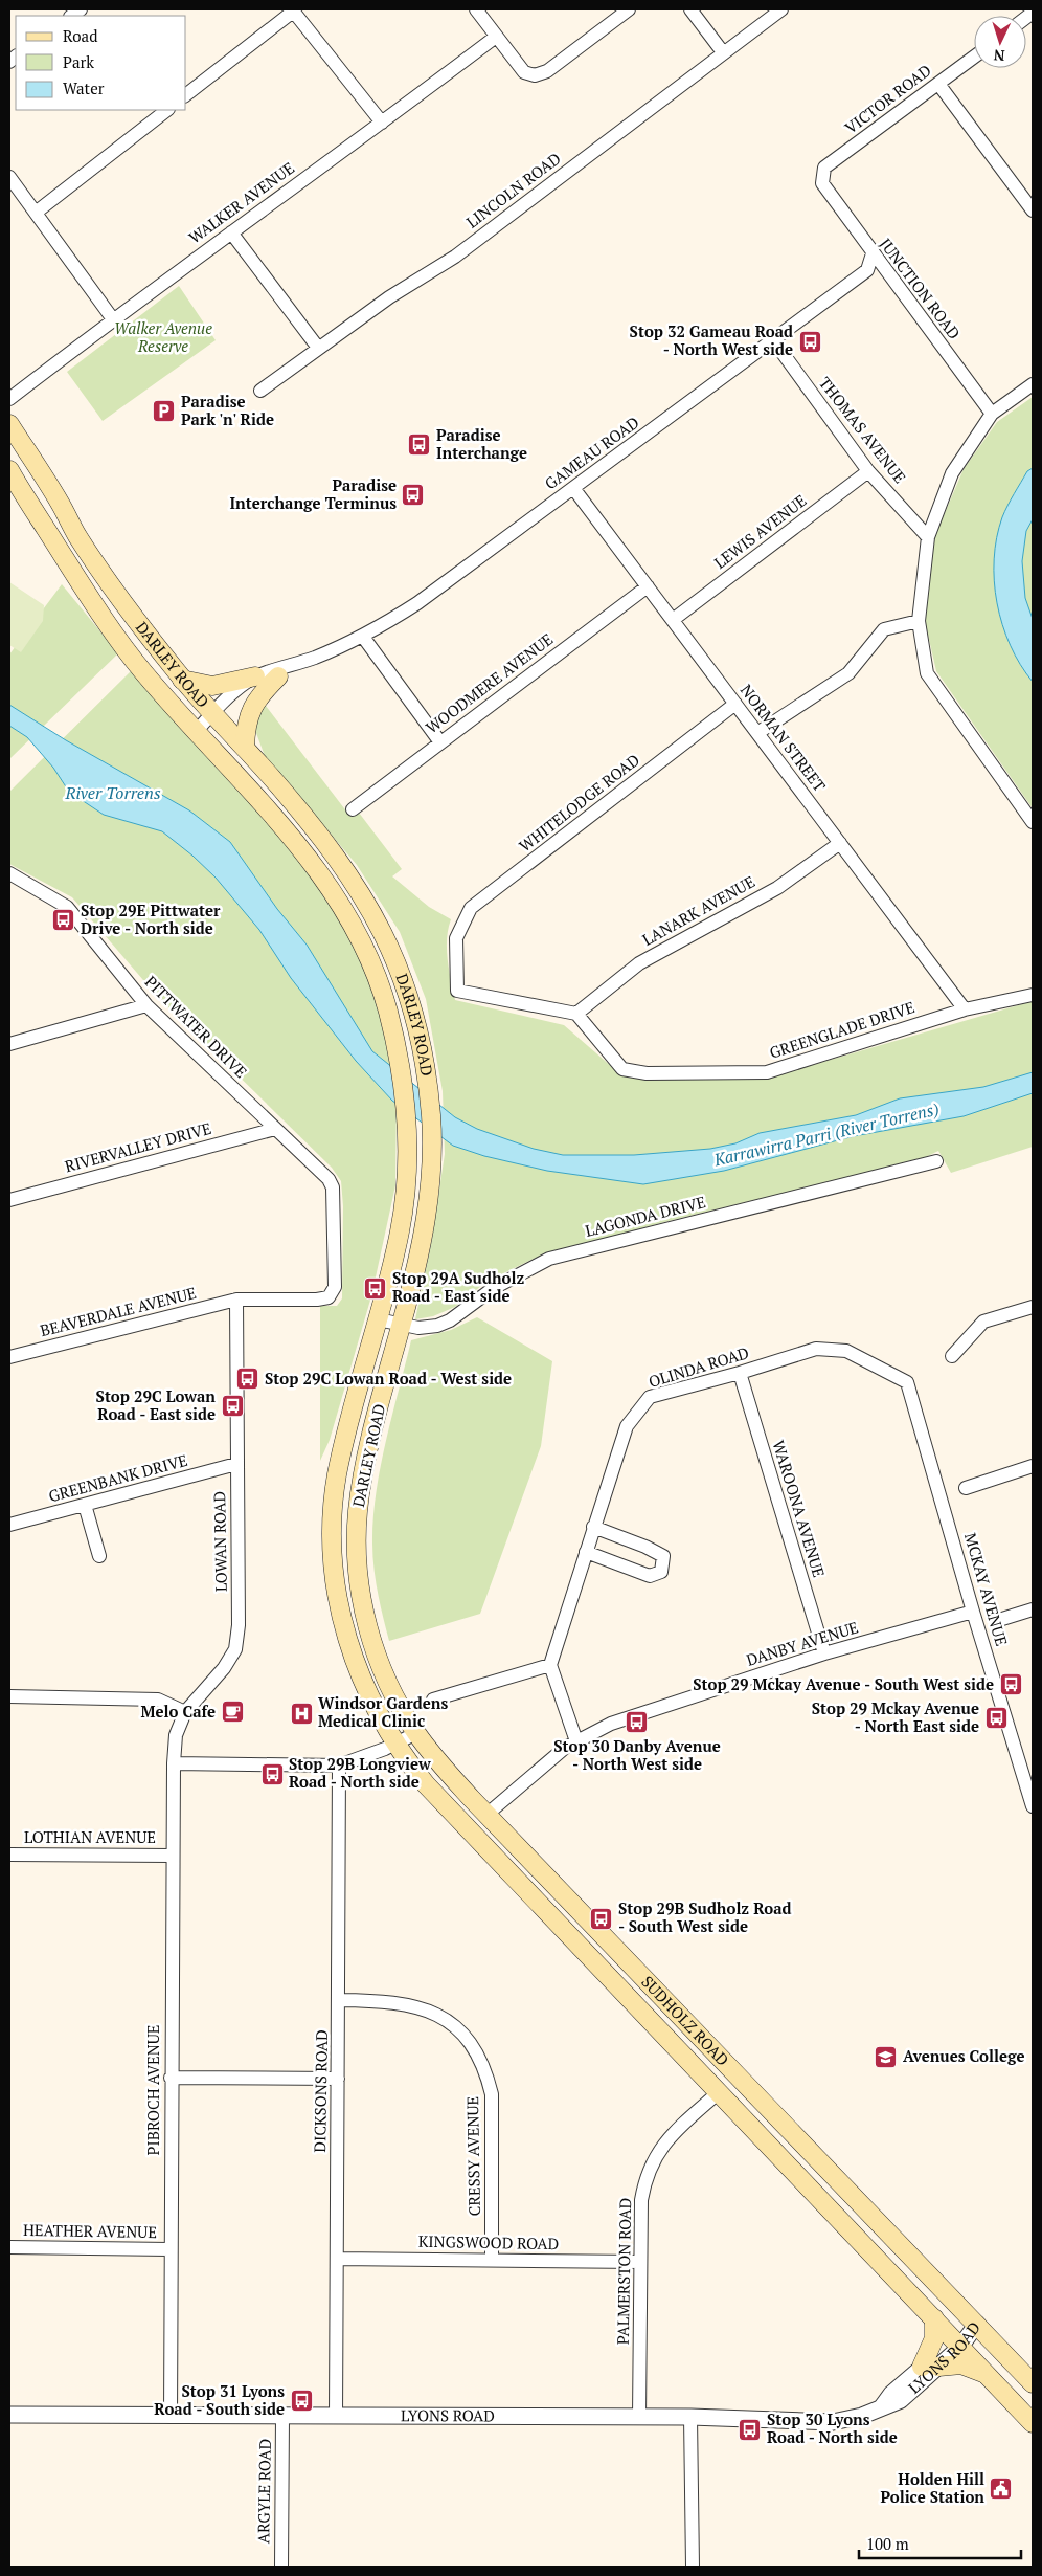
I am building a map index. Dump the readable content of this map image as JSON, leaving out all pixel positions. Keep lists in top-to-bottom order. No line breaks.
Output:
{"streets":{"main road":["DARLEY ROAD","SUDHOLZ ROAD"],"street":["VICTOR ROAD","LINCOLN ROAD","WALKER AVENUE","JUNCTION ROAD","THOMAS AVENUE","GAMEAU ROAD","LEWIS AVENUE","WOODMERE AVENUE","NORMAN STREET","WHITELODGE ROAD","LANARK AVENUE","PITTWATER DRIVE","GREENGLADE DRIVE","RIVERVALLEY DRIVE","LAGONDA DRIVE","BEAVERDALE AVENUE","OLINDA ROAD","GREENBANK DRIVE","WAROONA AVENUE","LOWAN ROAD","MCKAY AVENUE","DANBY AVENUE","LOTHIAN AVENUE","PIBROCH AVENUE","DICKSONS ROAD","CRESSY AVENUE","HEATHER AVENUE","KINGSWOOD ROAD","PALMERSTON ROAD","LYONS ROAD","ARGYLE ROAD"]},"crossings":[["VICTOR ROAD","JUNCTION ROAD"],["JUNCTION ROAD","GAMEAU ROAD"],["THOMAS AVENUE","GAMEAU ROAD"],["THOMAS AVENUE","LEWIS AVENUE"],["GAMEAU ROAD","DARLEY ROAD"],["GAMEAU ROAD","NORMAN STREET"],["LEWIS AVENUE","NORMAN STREET"],["DARLEY ROAD","LAGONDA DRIVE"],["DARLEY ROAD","SUDHOLZ ROAD"],["WOODMERE AVENUE","NORMAN STREET"],["NORMAN STREET","WHITELODGE ROAD"],["NORMAN STREET","LANARK AVENUE"],["NORMAN STREET","GREENGLADE DRIVE"],["WHITELODGE ROAD","LANARK AVENUE"],["WHITELODGE ROAD","GREENGLADE DRIVE"],["LANARK AVENUE","GREENGLADE DRIVE"],["PITTWATER DRIVE","RIVERVALLEY DRIVE"],["PITTWATER DRIVE","BEAVERDALE AVENUE"],["BEAVERDALE AVENUE","LOWAN ROAD"],["OLINDA ROAD","WAROONA AVENUE"],["OLINDA ROAD","MCKAY AVENUE"],["GREENBANK DRIVE","LOWAN ROAD"],["WAROONA AVENUE","DANBY AVENUE"],["LOWAN ROAD","PIBROCH AVENUE"],["MCKAY AVENUE","DANBY AVENUE"],["DANBY AVENUE","SUDHOLZ ROAD"],["LOTHIAN AVENUE","PIBROCH AVENUE"],["SUDHOLZ ROAD","PALMERSTON ROAD"],["SUDHOLZ ROAD","LYONS ROAD"],["PIBROCH AVENUE","HEATHER AVENUE"],["PIBROCH AVENUE","LYONS ROAD"],["DICKSONS ROAD","CRESSY AVENUE"],["DICKSONS ROAD","KINGSWOOD ROAD"],["DICKSONS ROAD","LYONS ROAD"],["CRESSY AVENUE","KINGSWOOD ROAD"],["KINGSWOOD ROAD","PALMERSTON ROAD"],["PALMERSTON ROAD","LYONS ROAD"],["LYONS ROAD","ARGYLE ROAD"]],"water":["River Torrens","Karrawirra Parri (River Torrens)"],"parks":["Walker Avenue Reserve"],"places":{"bus stop":["Stop 32 Gameau Road - North West side","Paradise Interchange","Paradise Interchange Terminus","Stop 29E Pittwater Drive - North side","Stop 29A Sudholz Road - East side","Stop 29C Lowan Road - West side","Stop 29C Lowan Road - East side","Stop 29 Mckay Avenue - South West side","Stop 29 Mckay Avenue - North East side","Stop 30 Danby Avenue - North West side","Stop 29B Longview Road - North side","Stop 29B Sudholz Road - South West side","Stop 31 Lyons Road - South side","Stop 30 Lyons Road - North side"],"parking":["Paradise Park 'n' Ride"],"cafe":["Melo Cafe"],"hospital":["Windsor Gardens Medical Clinic"],"school or university":["Avenues College"],"public building":["Holden Hill Police Station"]},"legend":["Road","Park","Water"],"scale_bar":"100 m","north":"bottom"}
